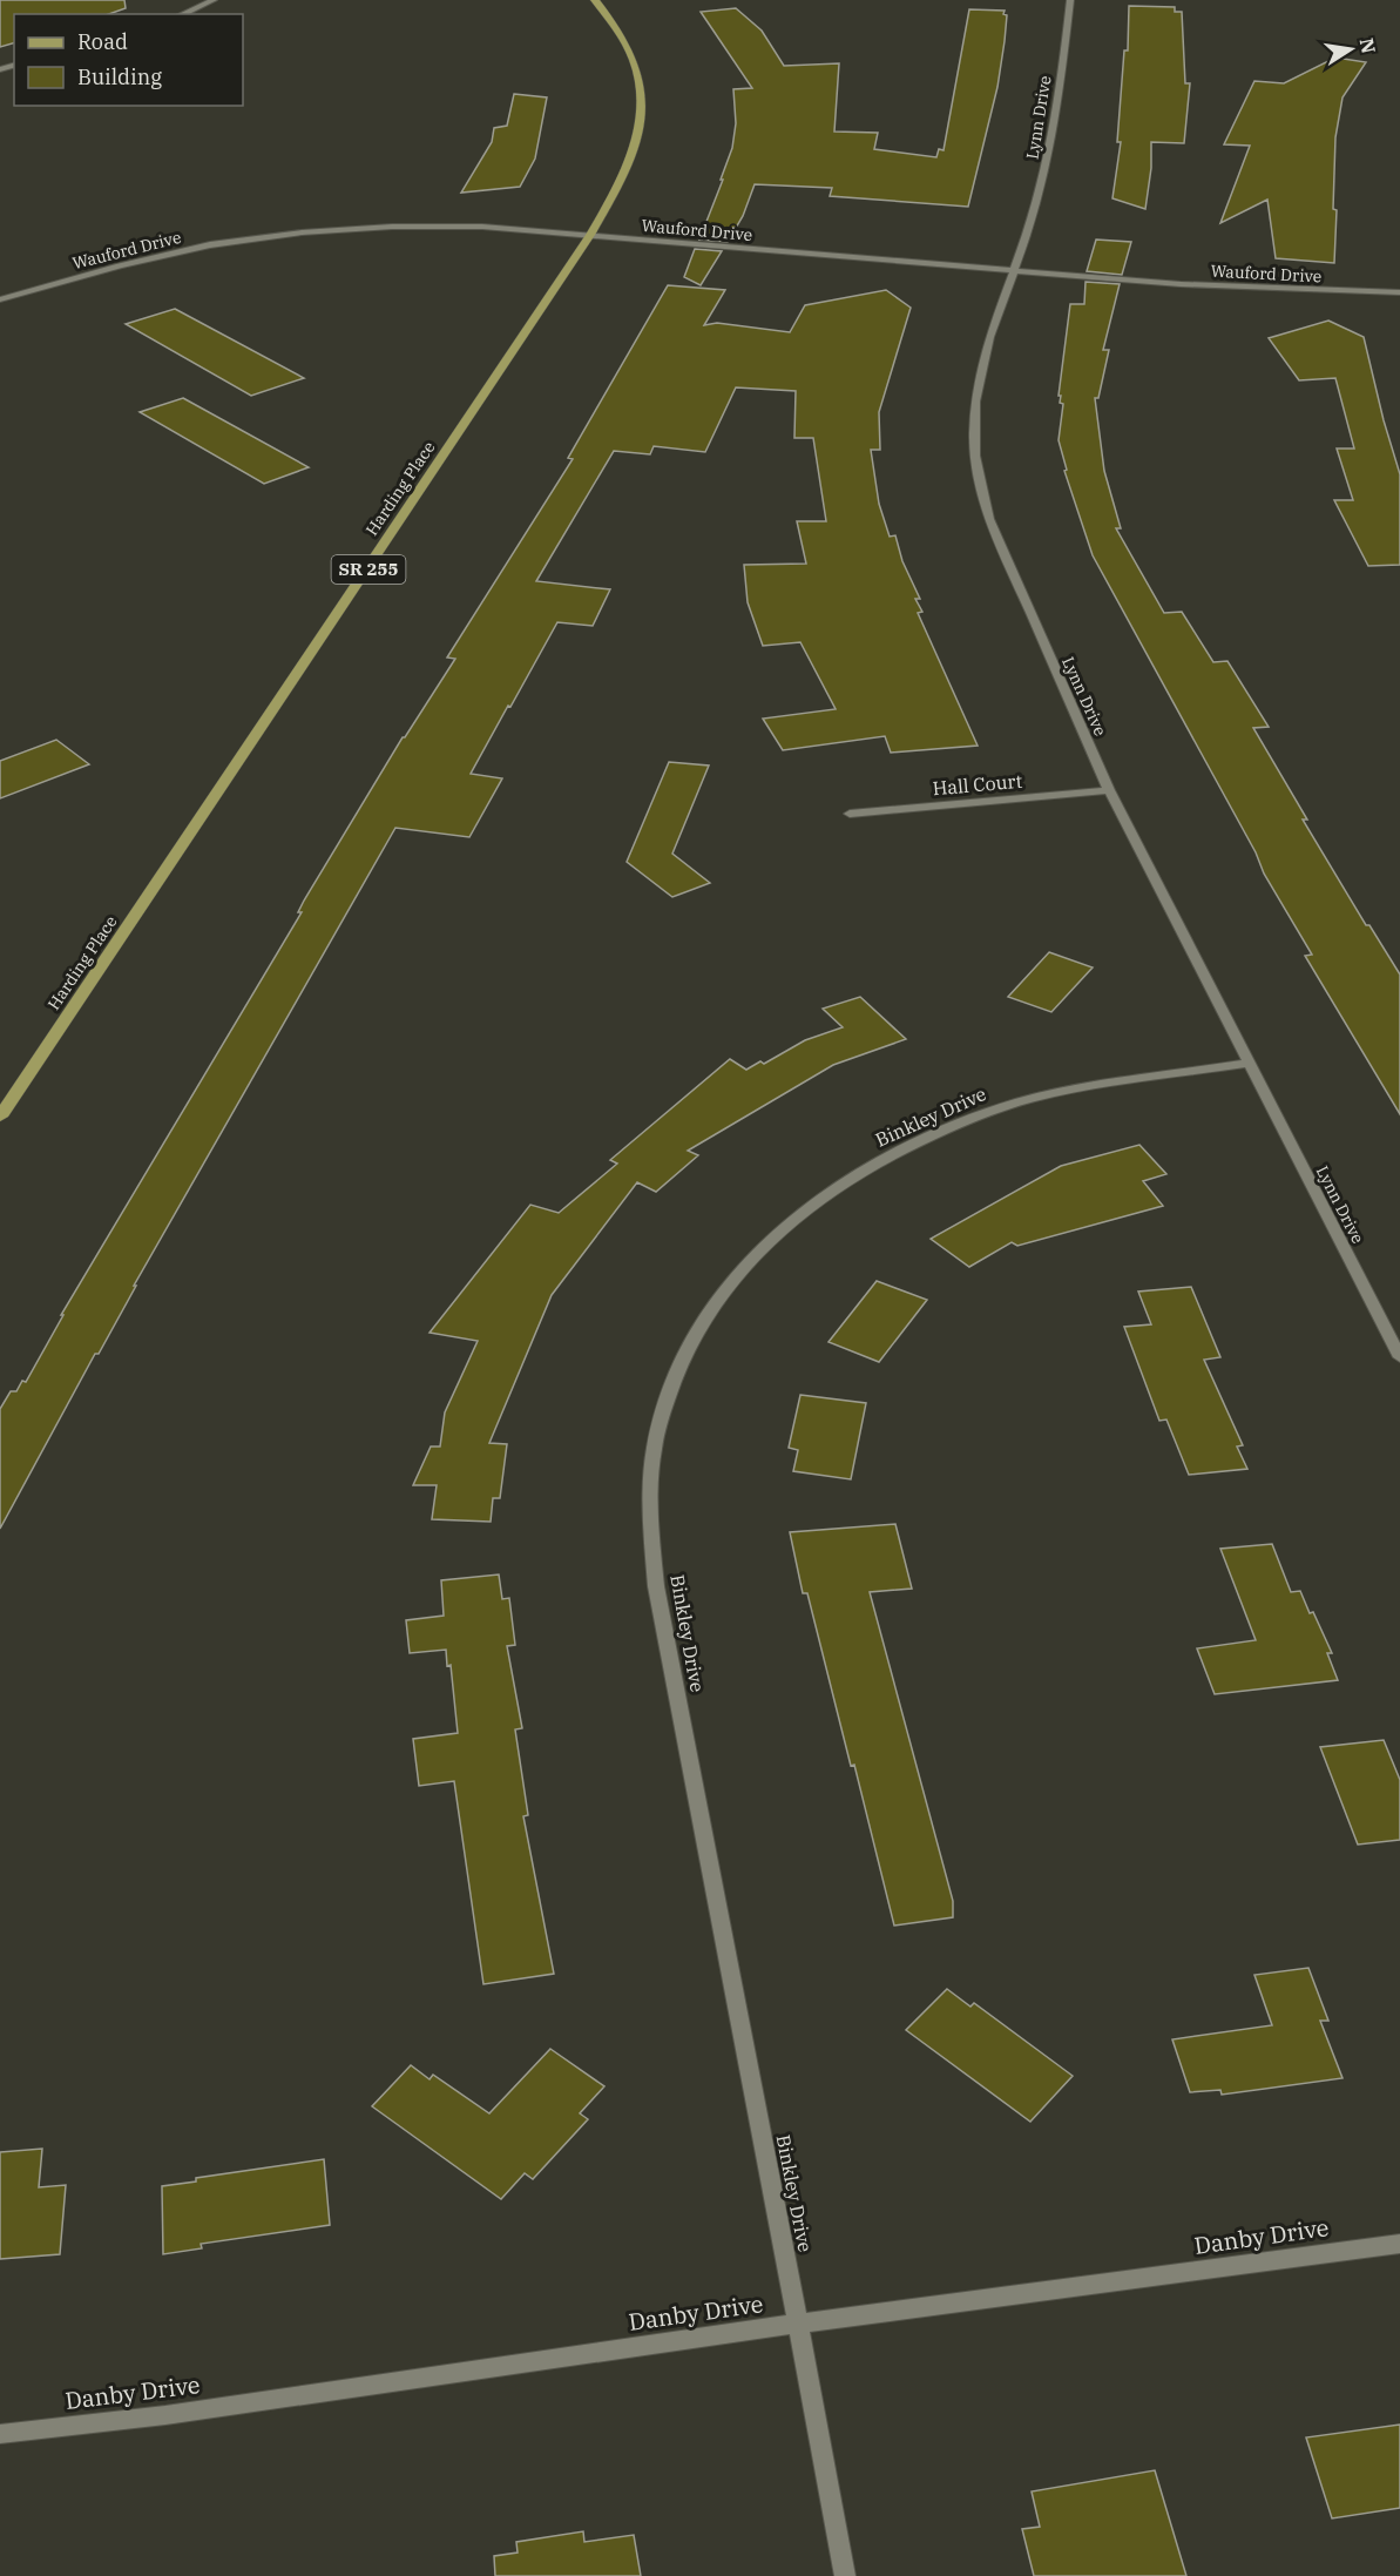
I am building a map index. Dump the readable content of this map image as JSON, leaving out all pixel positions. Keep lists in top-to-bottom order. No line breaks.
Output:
{"streets":{"main road":["Harding Place","SR 255"],"street":["Lynn Drive","Wauford Drive","Hall Court","Binkley Drive","Danby Drive"]},"crossings":[["Lynn Drive","Wauford Drive"],["Lynn Drive","Hall Court"],["Lynn Drive","Binkley Drive"],["Wauford Drive","Harding Place"],["Binkley Drive","Danby Drive"]],"legend":["Road","Building"],"north":"right"}
